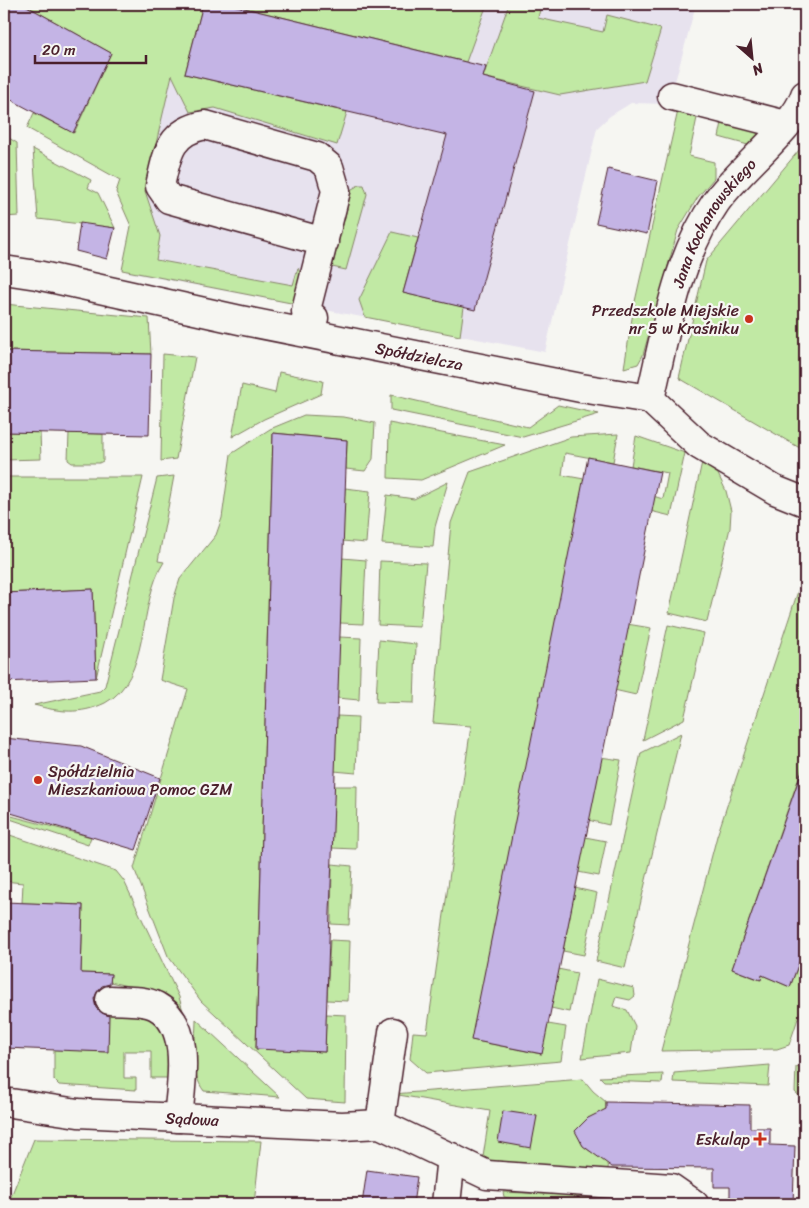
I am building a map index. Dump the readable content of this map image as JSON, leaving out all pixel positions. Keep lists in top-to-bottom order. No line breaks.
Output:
{"streets":{"street":["Jana Kochanowskiego","Spółdzielcza","Sądowa"]},"crossings":[["Jana Kochanowskiego","Spółdzielcza"]],"places":{"other":["Przedszkole Miejskie nr 5 w Kraśniku","Spółdzielnia Mieszkaniowa Pomoc GZM"],"health":["Eskulap"]},"scale_bar":"20 m","north":"bottom right"}
